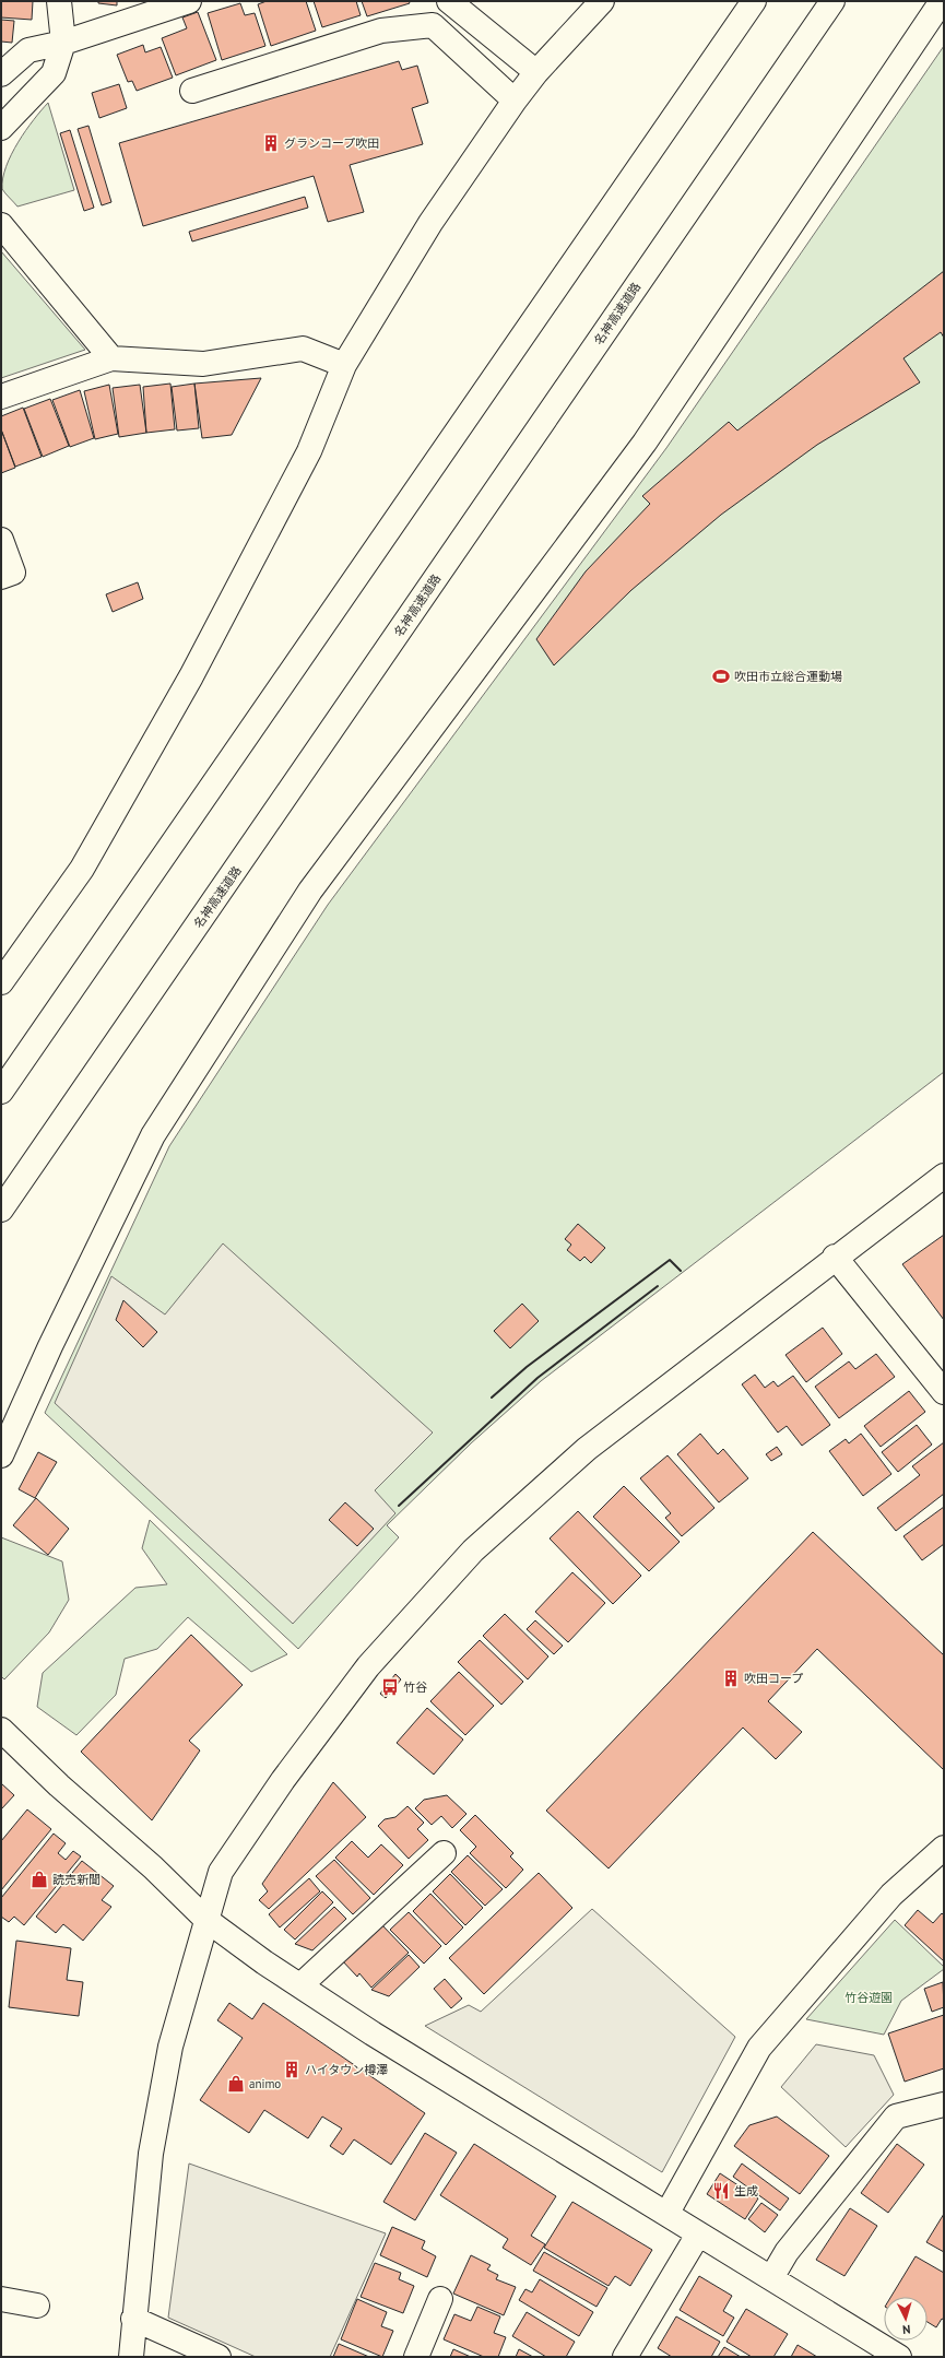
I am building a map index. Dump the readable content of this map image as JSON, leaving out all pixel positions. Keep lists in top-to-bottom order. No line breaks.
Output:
{"streets":{"main road":["名神高速道路"]},"parks":["竹谷遊園"],"places":{"building":["グランコープ吹田","吹田コープ","ハイタウン樽澤"],"sports":["吹田市立総合運動場"],"bus stop":["竹谷"],"shop":["読売新聞","animo"],"restaurant":["生成"]},"north":"bottom"}
